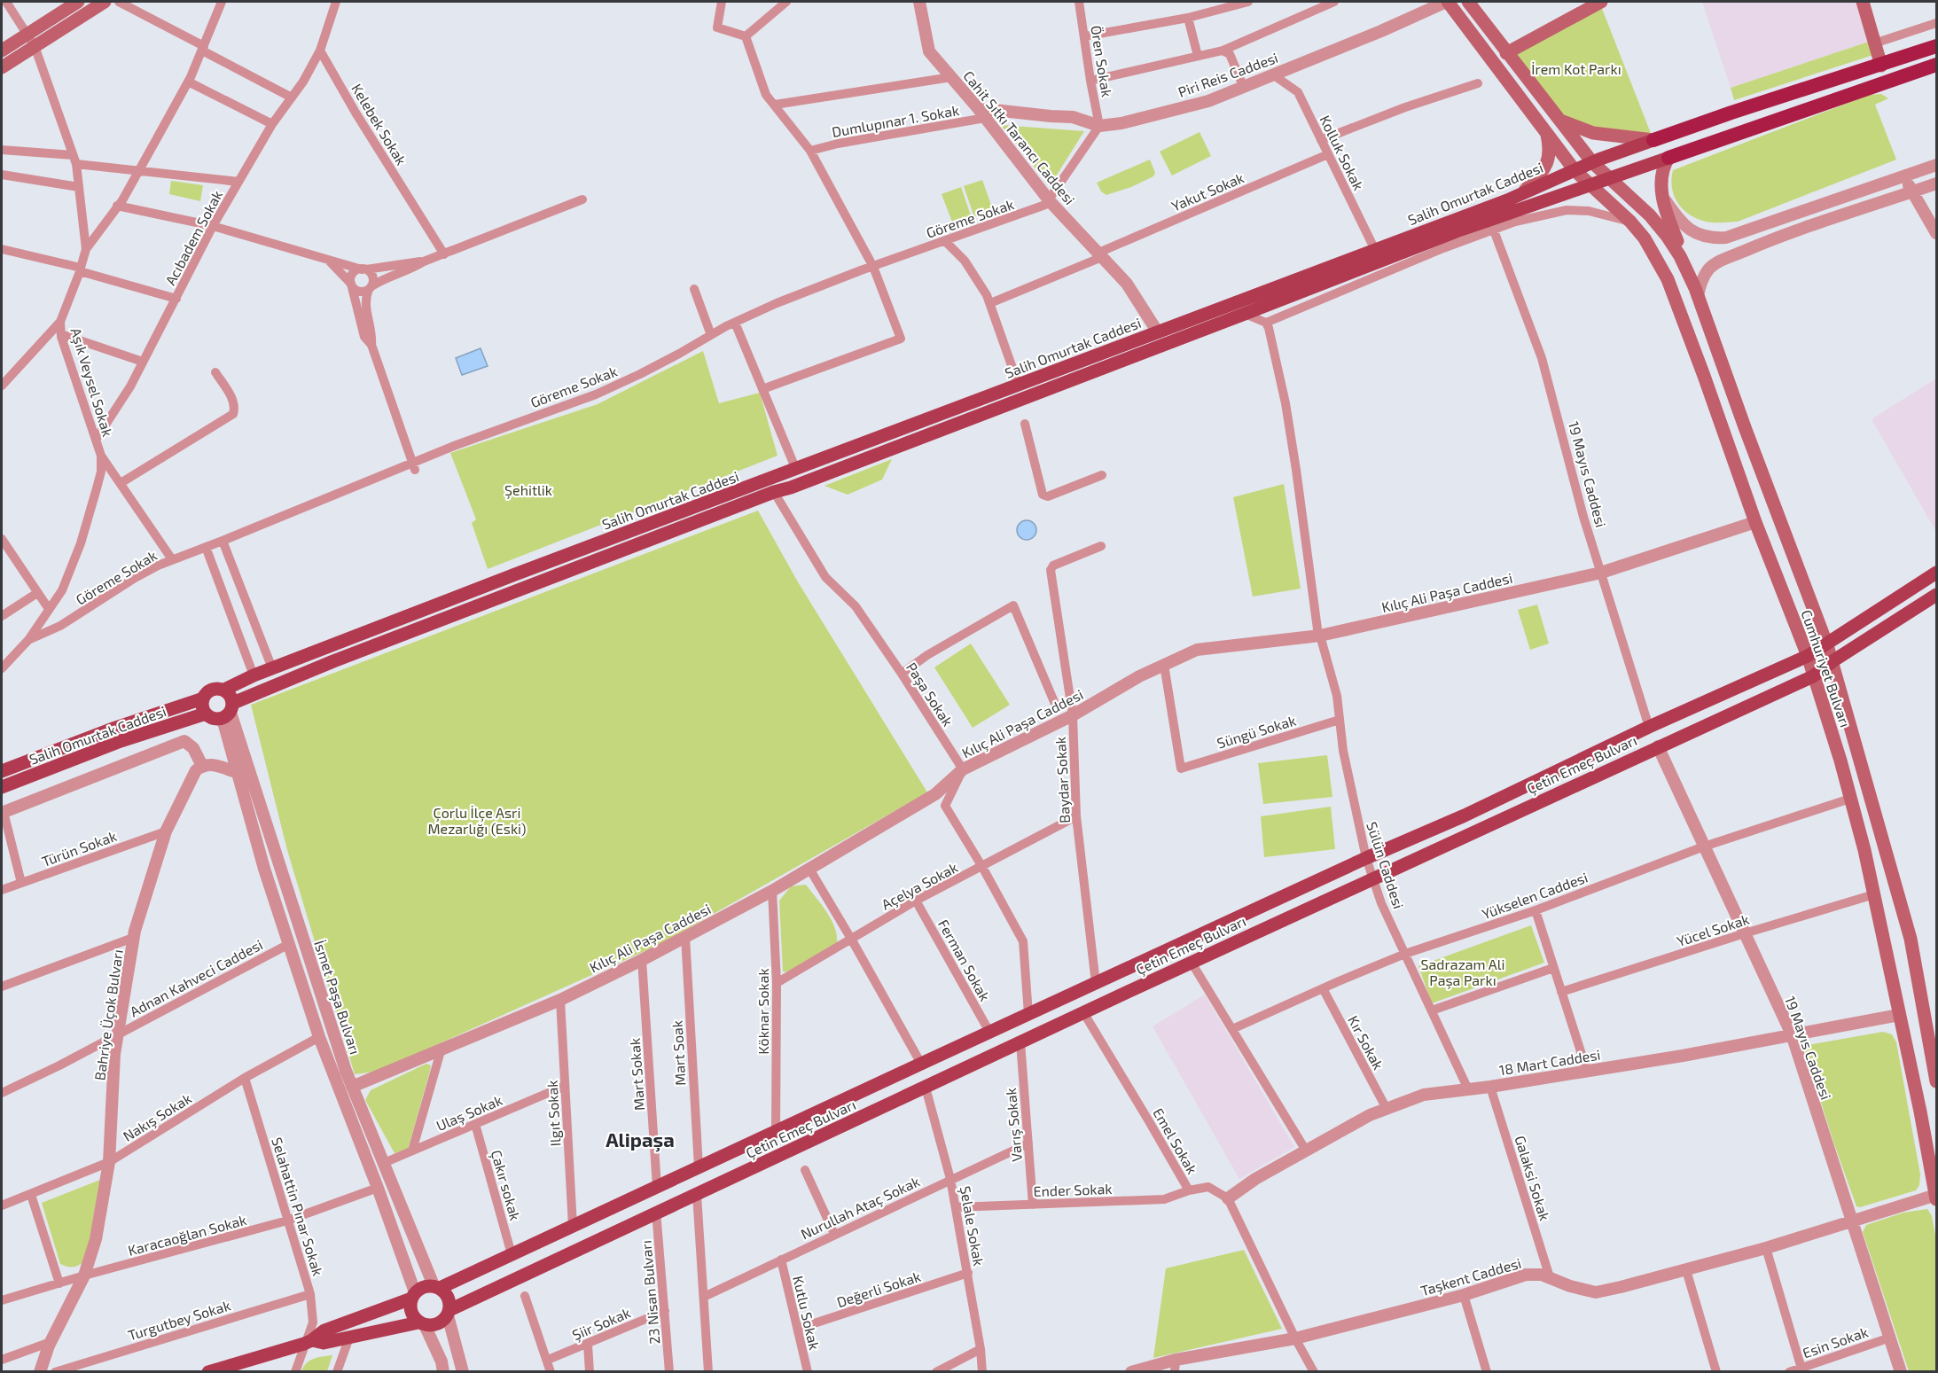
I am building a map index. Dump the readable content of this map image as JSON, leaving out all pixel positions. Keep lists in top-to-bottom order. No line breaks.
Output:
{"streets":{"highway":["Salih Omurtak Caddesi"],"main road":["Cumhuriyet Bulvarı","Çetin Emeç Bulvarı"],"street":["Ören Sokak","Piri Reis Caddesi","Dumlupınar 1. Sokak","Kelebek Sokak","Cahit Sıtkı Tarancı Caddesi","Kolluk Sokak","Yakut Sokak","Göreme Sokak","Acıbadem Sokak","Aşık Veysel Sokak","19 Mayıs Caddesi","Kılıç Ali Paşa Caddesi","Paşa Sokak","Süngü Sokak","Baydar Sokak","Türün Sokak","Sülün Caddesi","Açelya Sokak","Yükselen Caddesi","Yücel Sokak","Ferman Sokak","Adnan Kahveci Caddesi","İsmet Paşa Bulvarı","Köknar Sokak","Bahriye Üçok Bulvarı","Kır Sokak","Mart Soak","18 Mart Caddesi","Mart Sokak","Ulaş Sokak","Ilgıt Sokak","Nakış Sokak","Varış Sokak","Emel Sokak","Galaksi Sokak","Çakır sokak","Ender Sokak","Selahattin Pınar Sokak","Nurullah Ataç Sokak","Şelale Sokak","Karacaoğlan Sokak","Taşkent Caddesi","Değerli Sokak","23 Nisan Bulvarı","Kutlu Sokak","Turgutbey Sokak","Şiir Sokak","Esin Sokak"]},"crossings":[["Ören Sokak","Piri Reis Caddesi"],["Piri Reis Caddesi","Dumlupınar 1. Sokak"],["Piri Reis Caddesi","Cahit Sıtkı Tarancı Caddesi"],["Piri Reis Caddesi","Kolluk Sokak"],["Piri Reis Caddesi","Cumhuriyet Bulvarı"],["Dumlupınar 1. Sokak","Cahit Sıtkı Tarancı Caddesi"],["Kelebek Sokak","Acıbadem Sokak"],["Cahit Sıtkı Tarancı Caddesi","Yakut Sokak"],["Cahit Sıtkı Tarancı Caddesi","Salih Omurtak Caddesi"],["Cahit Sıtkı Tarancı Caddesi","Göreme Sokak"],["Kolluk Sokak","Yakut Sokak"],["Kolluk Sokak","Salih Omurtak Caddesi"],["Salih Omurtak Caddesi","Cumhuriyet Bulvarı"],["Salih Omurtak Caddesi","Paşa Sokak"],["Salih Omurtak Caddesi","İsmet Paşa Bulvarı"],["Göreme Sokak","Aşık Veysel Sokak"],["Acıbadem Sokak","Aşık Veysel Sokak"],["19 Mayıs Caddesi","Kılıç Ali Paşa Caddesi"],["19 Mayıs Caddesi","Çetin Emeç Bulvarı"],["19 Mayıs Caddesi","Yükselen Caddesi"],["19 Mayıs Caddesi","Yücel Sokak"],["19 Mayıs Caddesi","18 Mart Caddesi"],["19 Mayıs Caddesi","Taşkent Caddesi"],["19 Mayıs Caddesi","Esin Sokak"],["Kılıç Ali Paşa Caddesi","Cumhuriyet Bulvarı"],["Kılıç Ali Paşa Caddesi","Paşa Sokak"],["Kılıç Ali Paşa Caddesi","Süngü Sokak"],["Kılıç Ali Paşa Caddesi","Baydar Sokak"],["Kılıç Ali Paşa Caddesi","Sülün Caddesi"],["Kılıç Ali Paşa Caddesi","İsmet Paşa Bulvarı"],["Kılıç Ali Paşa Caddesi","Köknar Sokak"],["Kılıç Ali Paşa Caddesi","Mart Soak"],["Kılıç Ali Paşa Caddesi","Mart Sokak"],["Kılıç Ali Paşa Caddesi","Ilgıt Sokak"],["Cumhuriyet Bulvarı","Çetin Emeç Bulvarı"],["Cumhuriyet Bulvarı","Yükselen Caddesi"],["Cumhuriyet Bulvarı","Yücel Sokak"],["Cumhuriyet Bulvarı","18 Mart Caddesi"],["Cumhuriyet Bulvarı","Taşkent Caddesi"],["Süngü Sokak","Sülün Caddesi"],["Çetin Emeç Bulvarı","Baydar Sokak"],["Çetin Emeç Bulvarı","Sülün Caddesi"],["Çetin Emeç Bulvarı","Ferman Sokak"],["Çetin Emeç Bulvarı","İsmet Paşa Bulvarı"],["Çetin Emeç Bulvarı","Köknar Sokak"],["Çetin Emeç Bulvarı","Mart Soak"],["Çetin Emeç Bulvarı","Mart Sokak"],["Çetin Emeç Bulvarı","Ilgıt Sokak"],["Çetin Emeç Bulvarı","Varış Sokak"],["Çetin Emeç Bulvarı","Emel Sokak"],["Çetin Emeç Bulvarı","Çakır sokak"],["Çetin Emeç Bulvarı","Şelale Sokak"],["Çetin Emeç Bulvarı","23 Nisan Bulvarı"],["Baydar Sokak","Açelya Sokak"],["Türün Sokak","Bahriye Üçok Bulvarı"],["Sülün Caddesi","Yükselen Caddesi"],["Sülün Caddesi","18 Mart Caddesi"],["Açelya Sokak","Ferman Sokak"],["Açelya Sokak","Köknar Sokak"],["Yükselen Caddesi","Kır Sokak"],["Adnan Kahveci Caddesi","İsmet Paşa Bulvarı"],["Adnan Kahveci Caddesi","Bahriye Üçok Bulvarı"],["İsmet Paşa Bulvarı","Ulaş Sokak"],["İsmet Paşa Bulvarı","Nakış Sokak"],["İsmet Paşa Bulvarı","Karacaoğlan Sokak"],["Bahriye Üçok Bulvarı","Nakış Sokak"],["Bahriye Üçok Bulvarı","Karacaoğlan Sokak"],["Kır Sokak","18 Mart Caddesi"],["18 Mart Caddesi","Emel Sokak"],["18 Mart Caddesi","Galaksi Sokak"],["Ulaş Sokak","Ilgıt Sokak"],["Ulaş Sokak","Çakır sokak"],["Nakış Sokak","Selahattin Pınar Sokak"],["Varış Sokak","Ender Sokak"],["Varış Sokak","Nurullah Ataç Sokak"],["Emel Sokak","Ender Sokak"],["Galaksi Sokak","Taşkent Caddesi"],["Ender Sokak","Şelale Sokak"],["Selahattin Pınar Sokak","Karacaoğlan Sokak"],["Selahattin Pınar Sokak","Turgutbey Sokak"],["Nurullah Ataç Sokak","Şelale Sokak"],["Nurullah Ataç Sokak","Kutlu Sokak"],["Şelale Sokak","Değerli Sokak"],["Değerli Sokak","Kutlu Sokak"],["23 Nisan Bulvarı","Şiir Sokak"]],"districts":["Alipaşa"],"parks":["İrem Kot Parkı","Şehitlik","Çorlu İlçe Asri Mezarlığı (Eski)","Sadrazam Ali Paşa Parkı"]}
